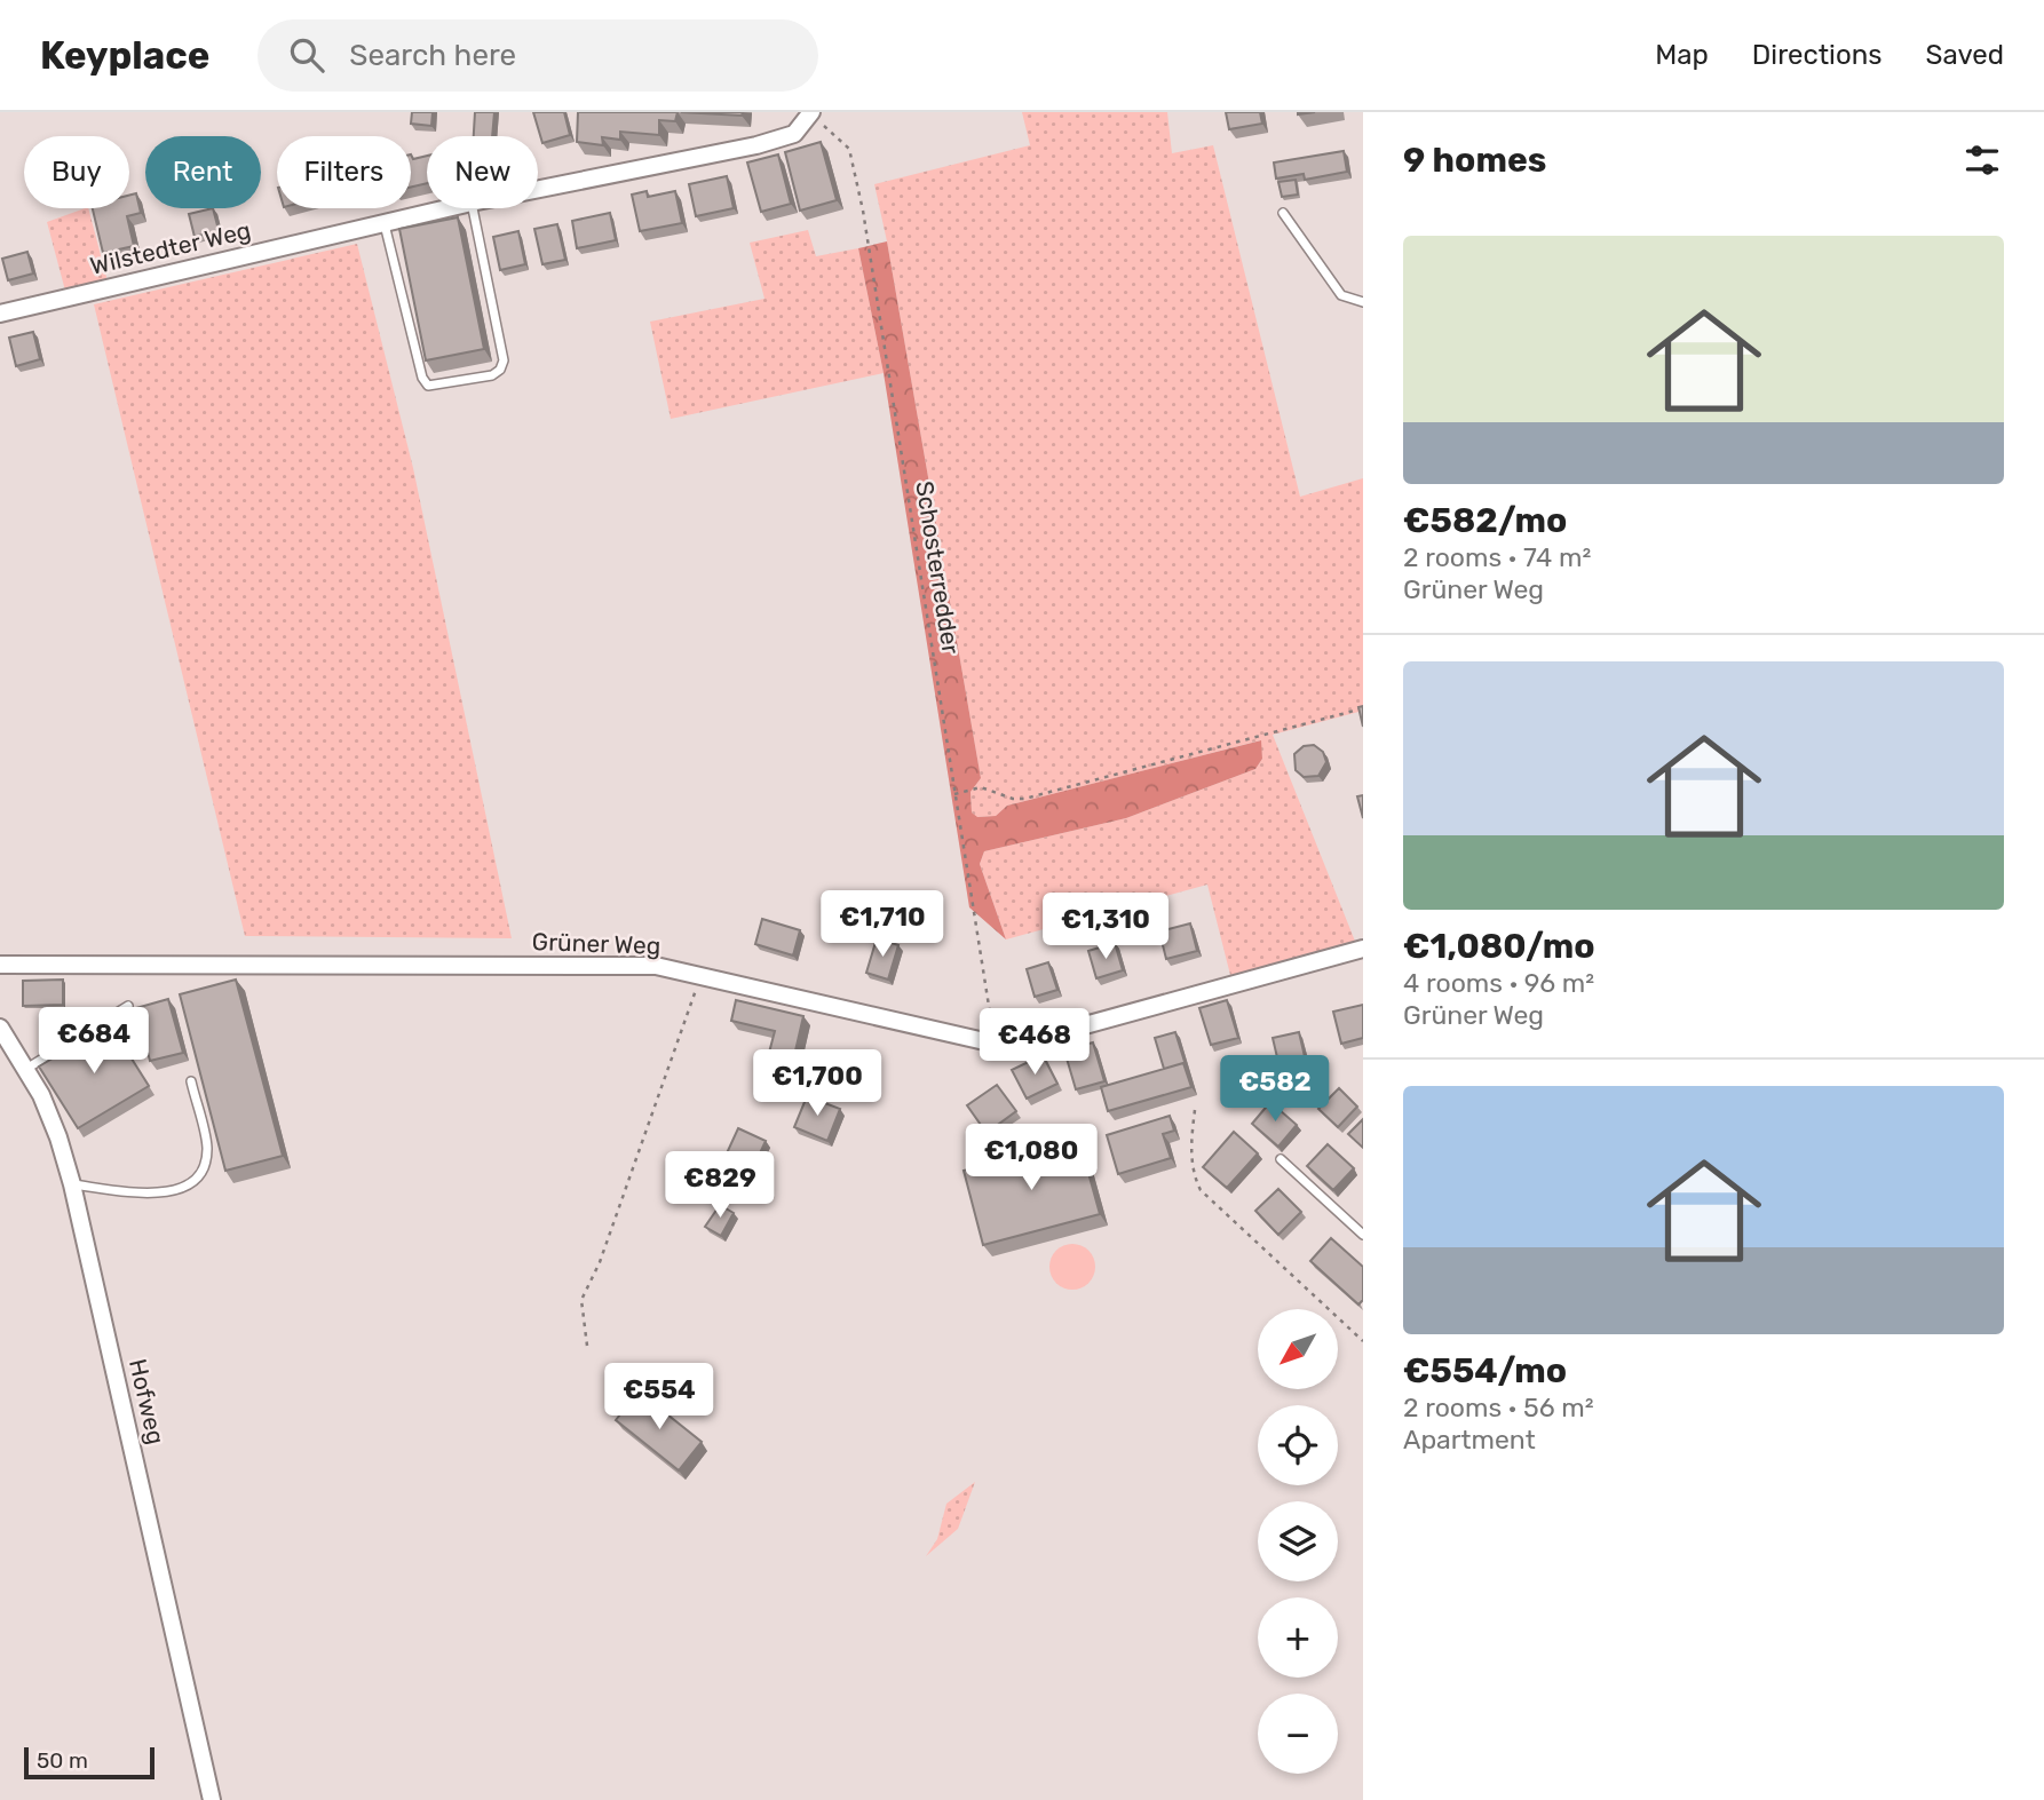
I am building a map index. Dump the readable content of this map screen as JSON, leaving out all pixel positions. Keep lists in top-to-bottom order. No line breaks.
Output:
{"streets":{"street":["Wilstedter Weg","Grüner Weg","Hofweg"],"path":["Schosterredder"]},"crossings":[["Wilstedter Weg","Schosterredder"],["Schosterredder","Grüner Weg"]],"scale_bar":"50 m","north":"bottom left","page":{"header":"Keyplace","search":"Search here","nav":["Map","Directions","Saved"],"heading":"9 homes","chip":["Buy","Rent","Filters","New"],"list":[{"name":"€582/mo","note":"2 rooms · 74 m² · Grüner Weg"},{"name":"€1,080/mo","note":"4 rooms · 96 m² · Grüner Weg"},{"name":"€554/mo","note":"2 rooms · 56 m² · Apartment"}],"price":["€1,710","€1,310","€684","€468","€1,700","€582","€1,080","€829","€554"],"map_buttons":["+","−"],"scale":"50 m"}}
